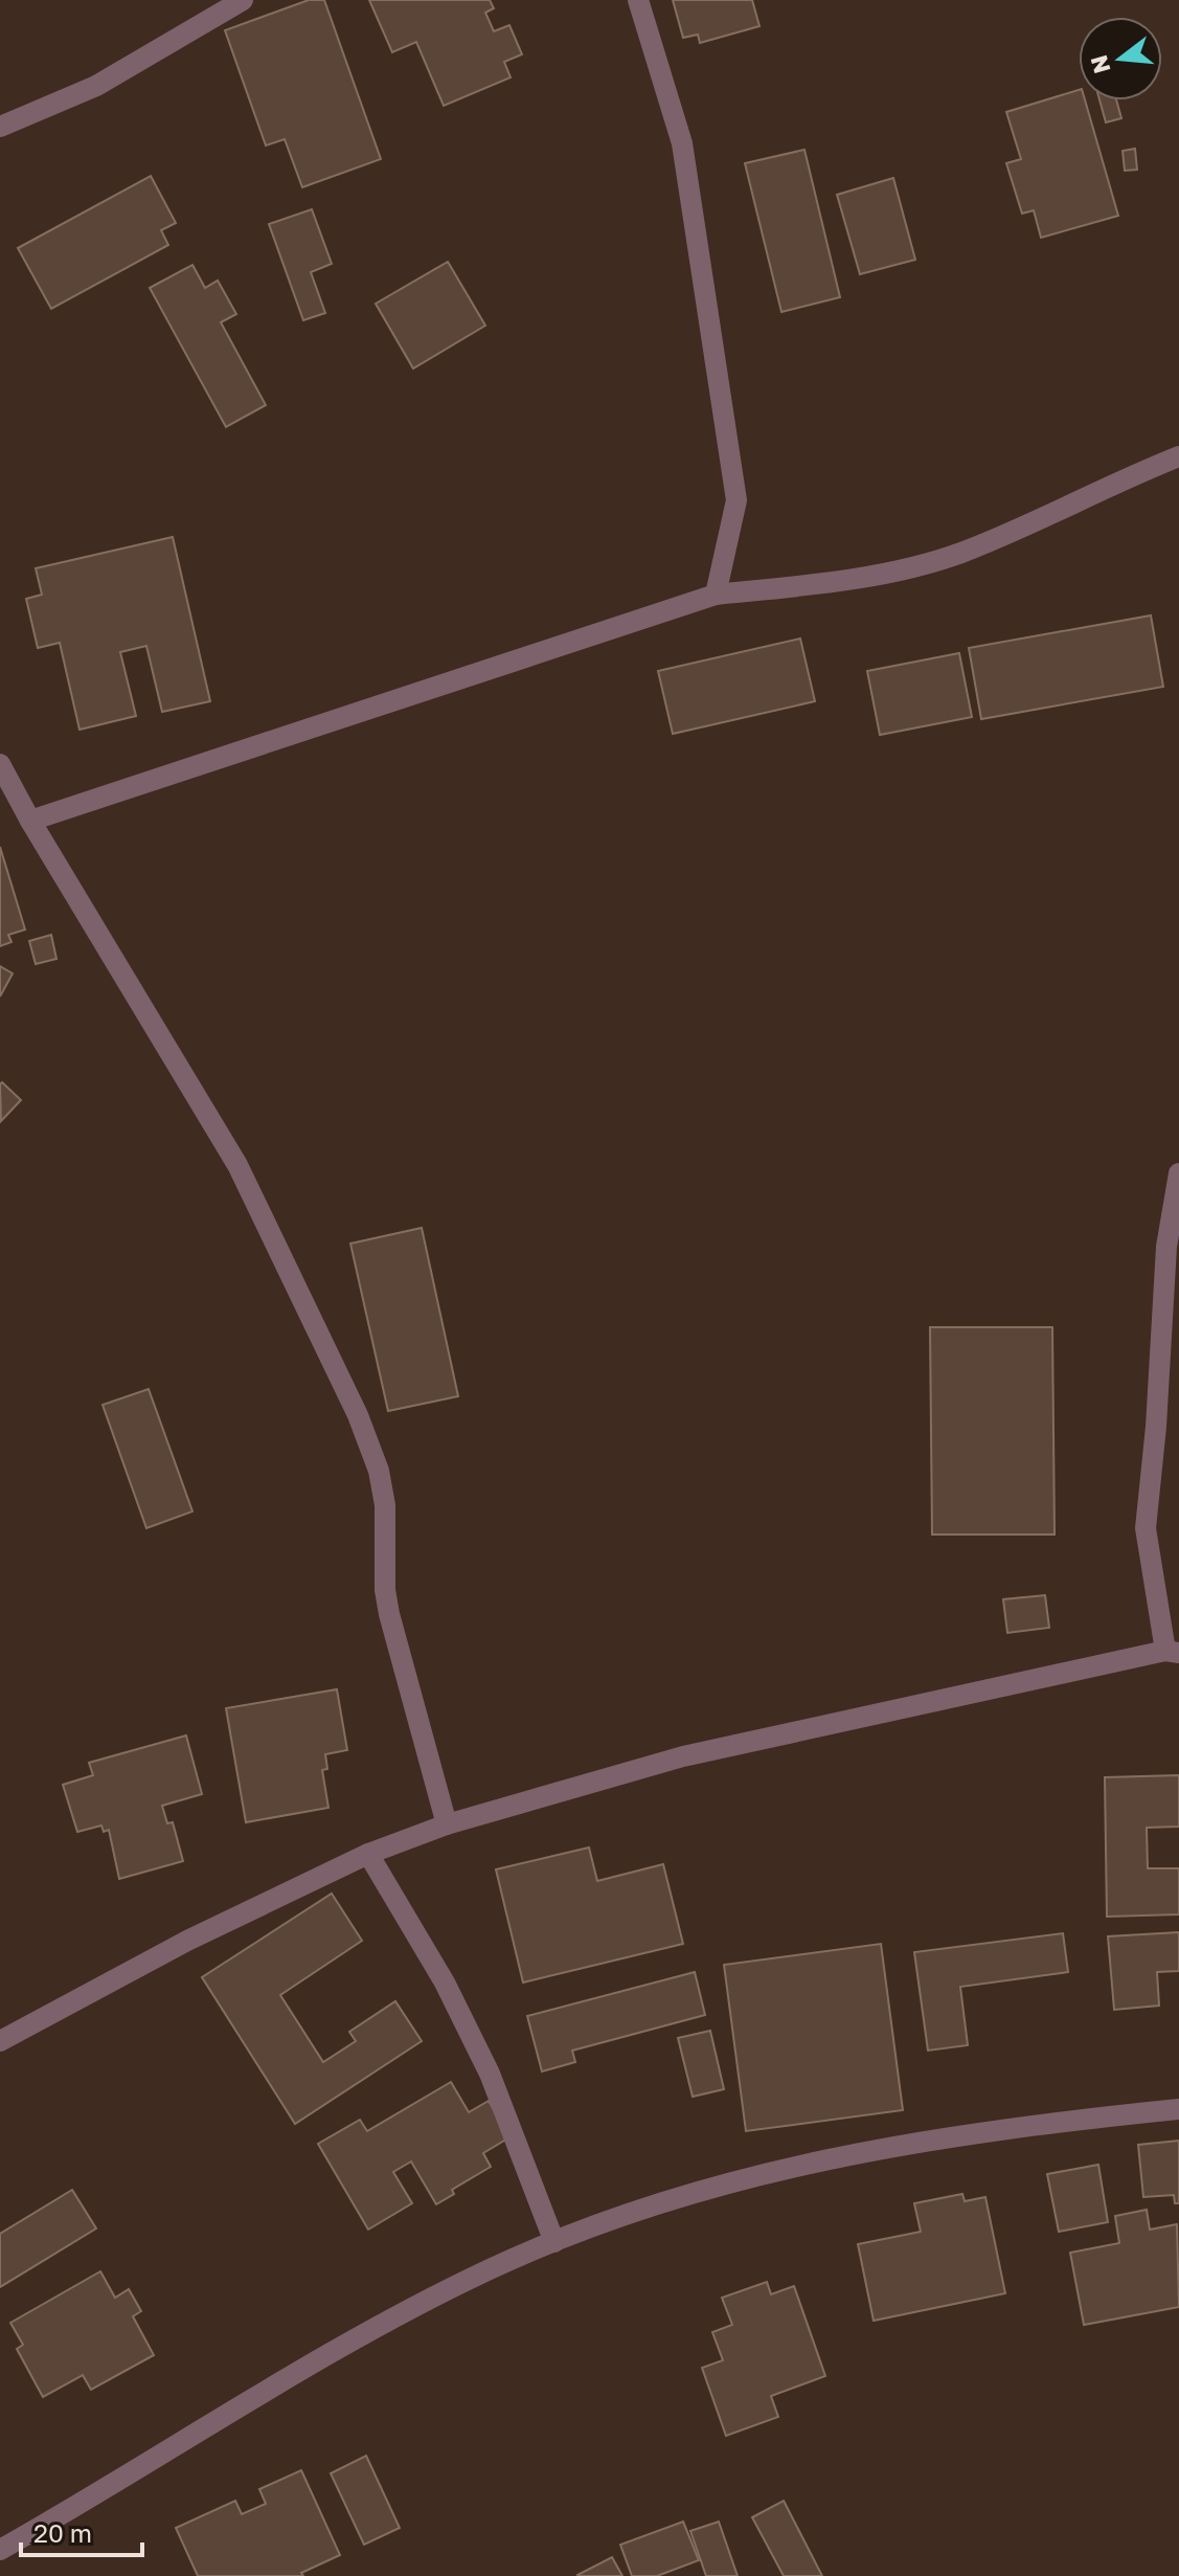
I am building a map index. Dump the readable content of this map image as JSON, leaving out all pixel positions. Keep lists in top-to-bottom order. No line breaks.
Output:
{"scale_bar":"20 m","north":"left"}
